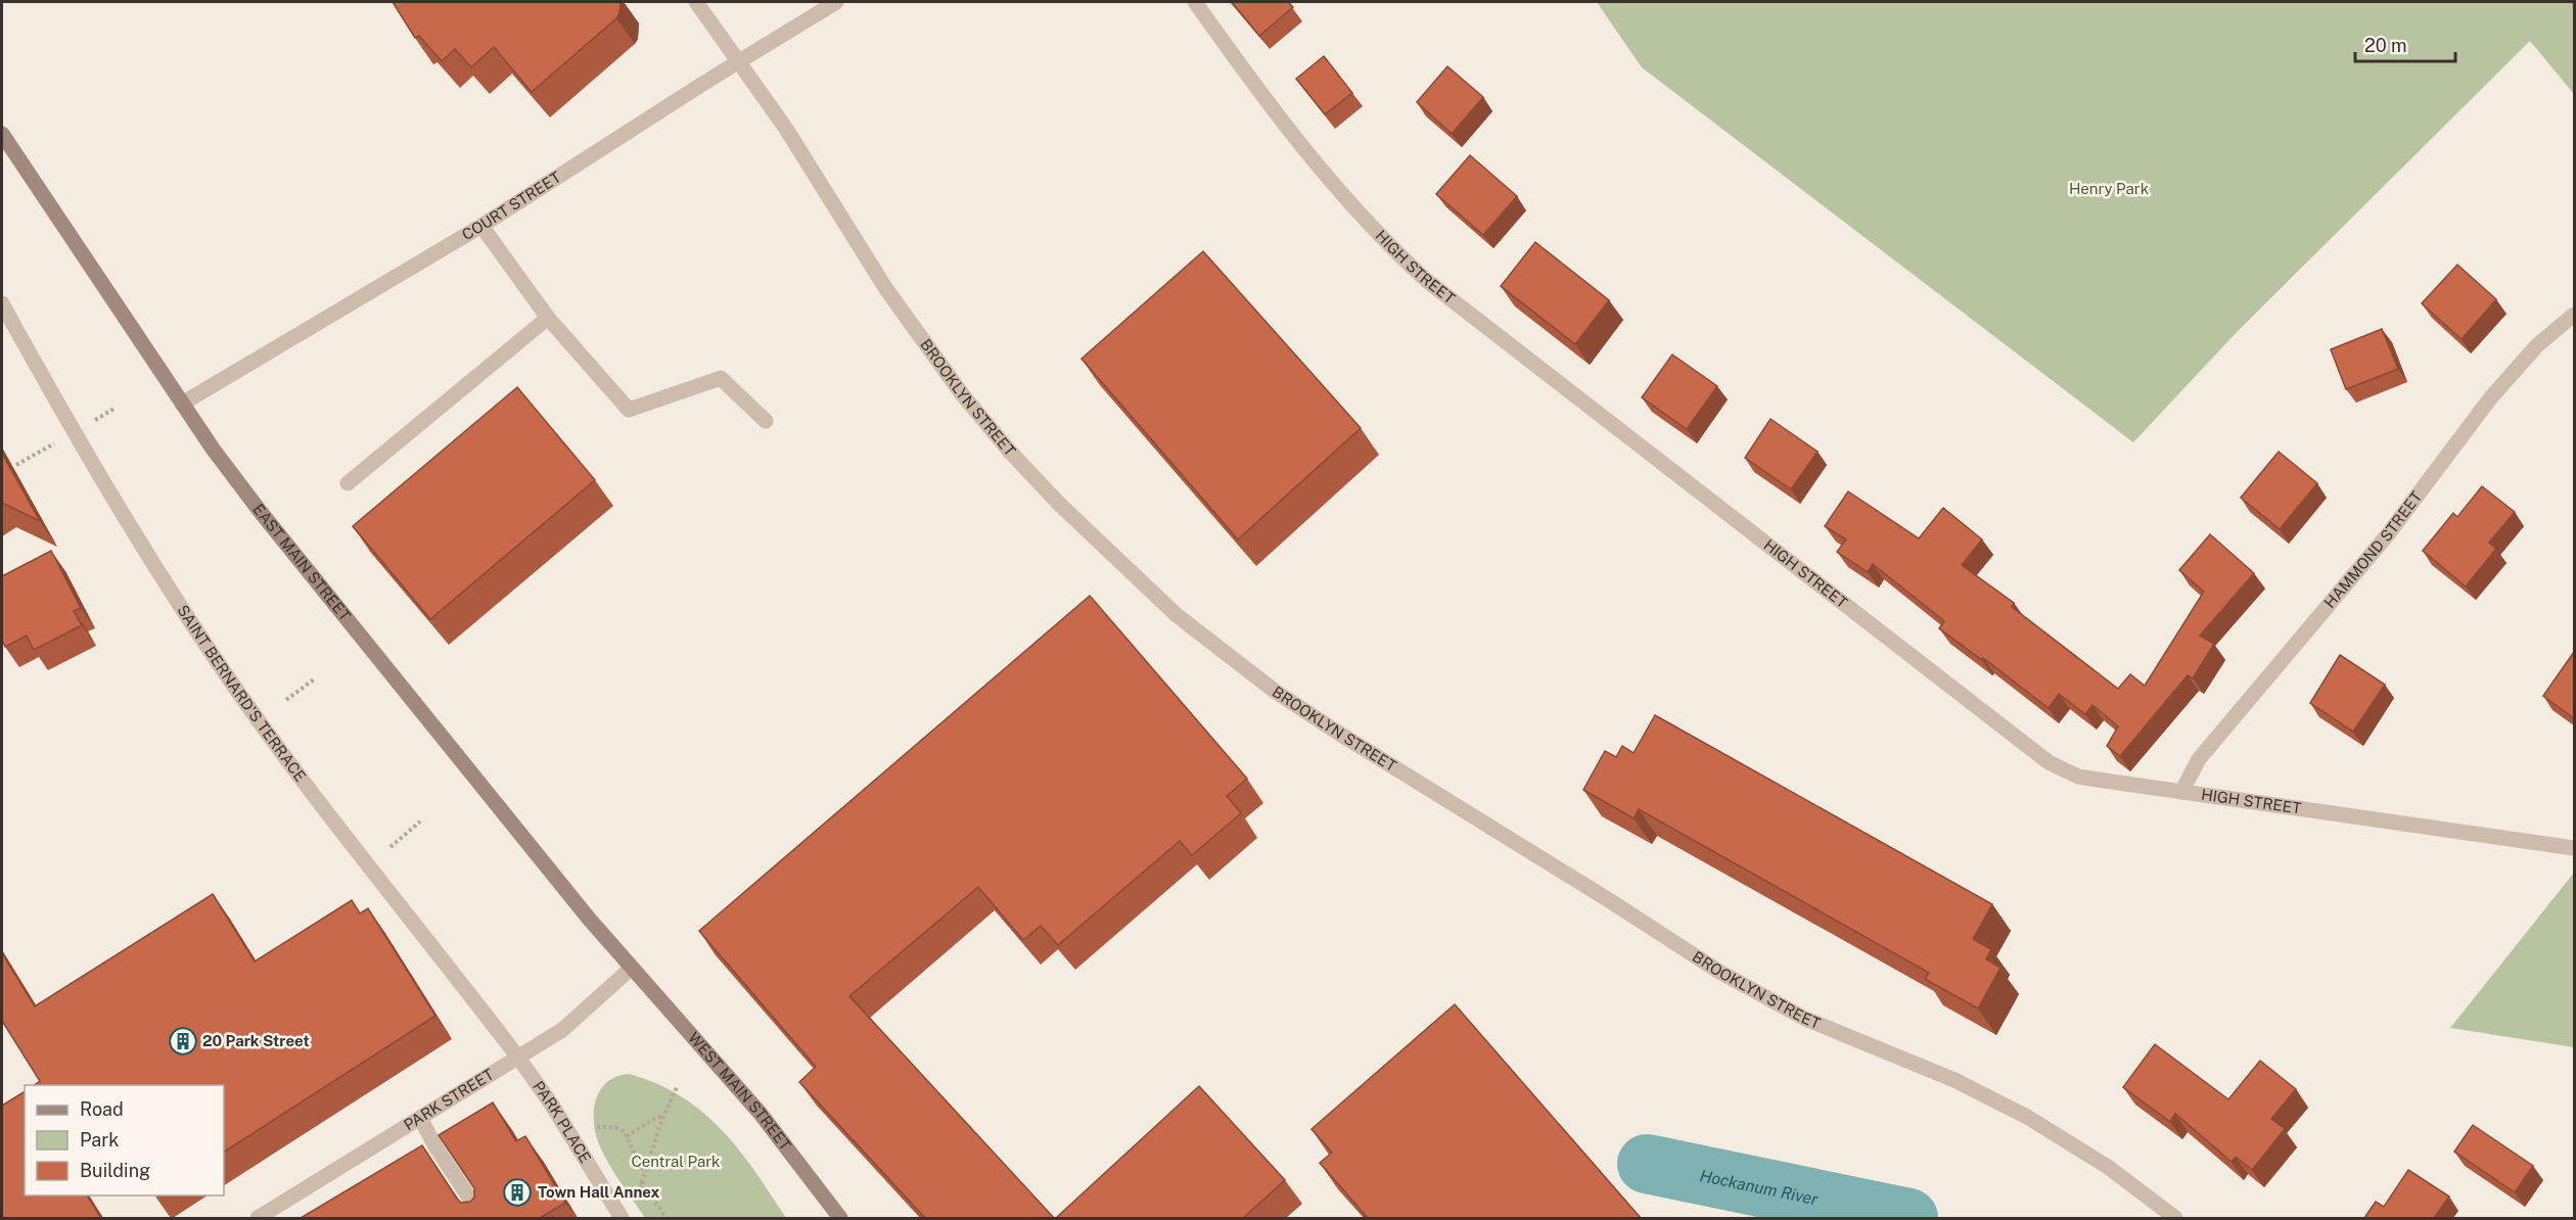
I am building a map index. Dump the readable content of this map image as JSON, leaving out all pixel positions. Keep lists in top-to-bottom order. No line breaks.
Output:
{"streets":{"main road":["EAST MAIN STREET","WEST MAIN STREET"],"street":["COURT STREET","HIGH STREET","BROOKLYN STREET","HAMMOND STREET","SAINT BERNARD'S TERRACE","PARK STREET","PARK PLACE"]},"crossings":[["COURT STREET","BROOKLYN STREET"],["COURT STREET","EAST MAIN STREET"],["HIGH STREET","HAMMOND STREET"],["EAST MAIN STREET","WEST MAIN STREET"],["EAST MAIN STREET","PARK STREET"],["SAINT BERNARD'S TERRACE","PARK STREET"],["SAINT BERNARD'S TERRACE","PARK PLACE"],["WEST MAIN STREET","PARK STREET"],["PARK STREET","PARK PLACE"]],"water":["Hockanum River"],"parks":["Henry Park","Central Park"],"places":{"building":["20 Park Street","Town Hall Annex"]},"legend":["Road","Park","Building"],"scale_bar":"20 m"}
